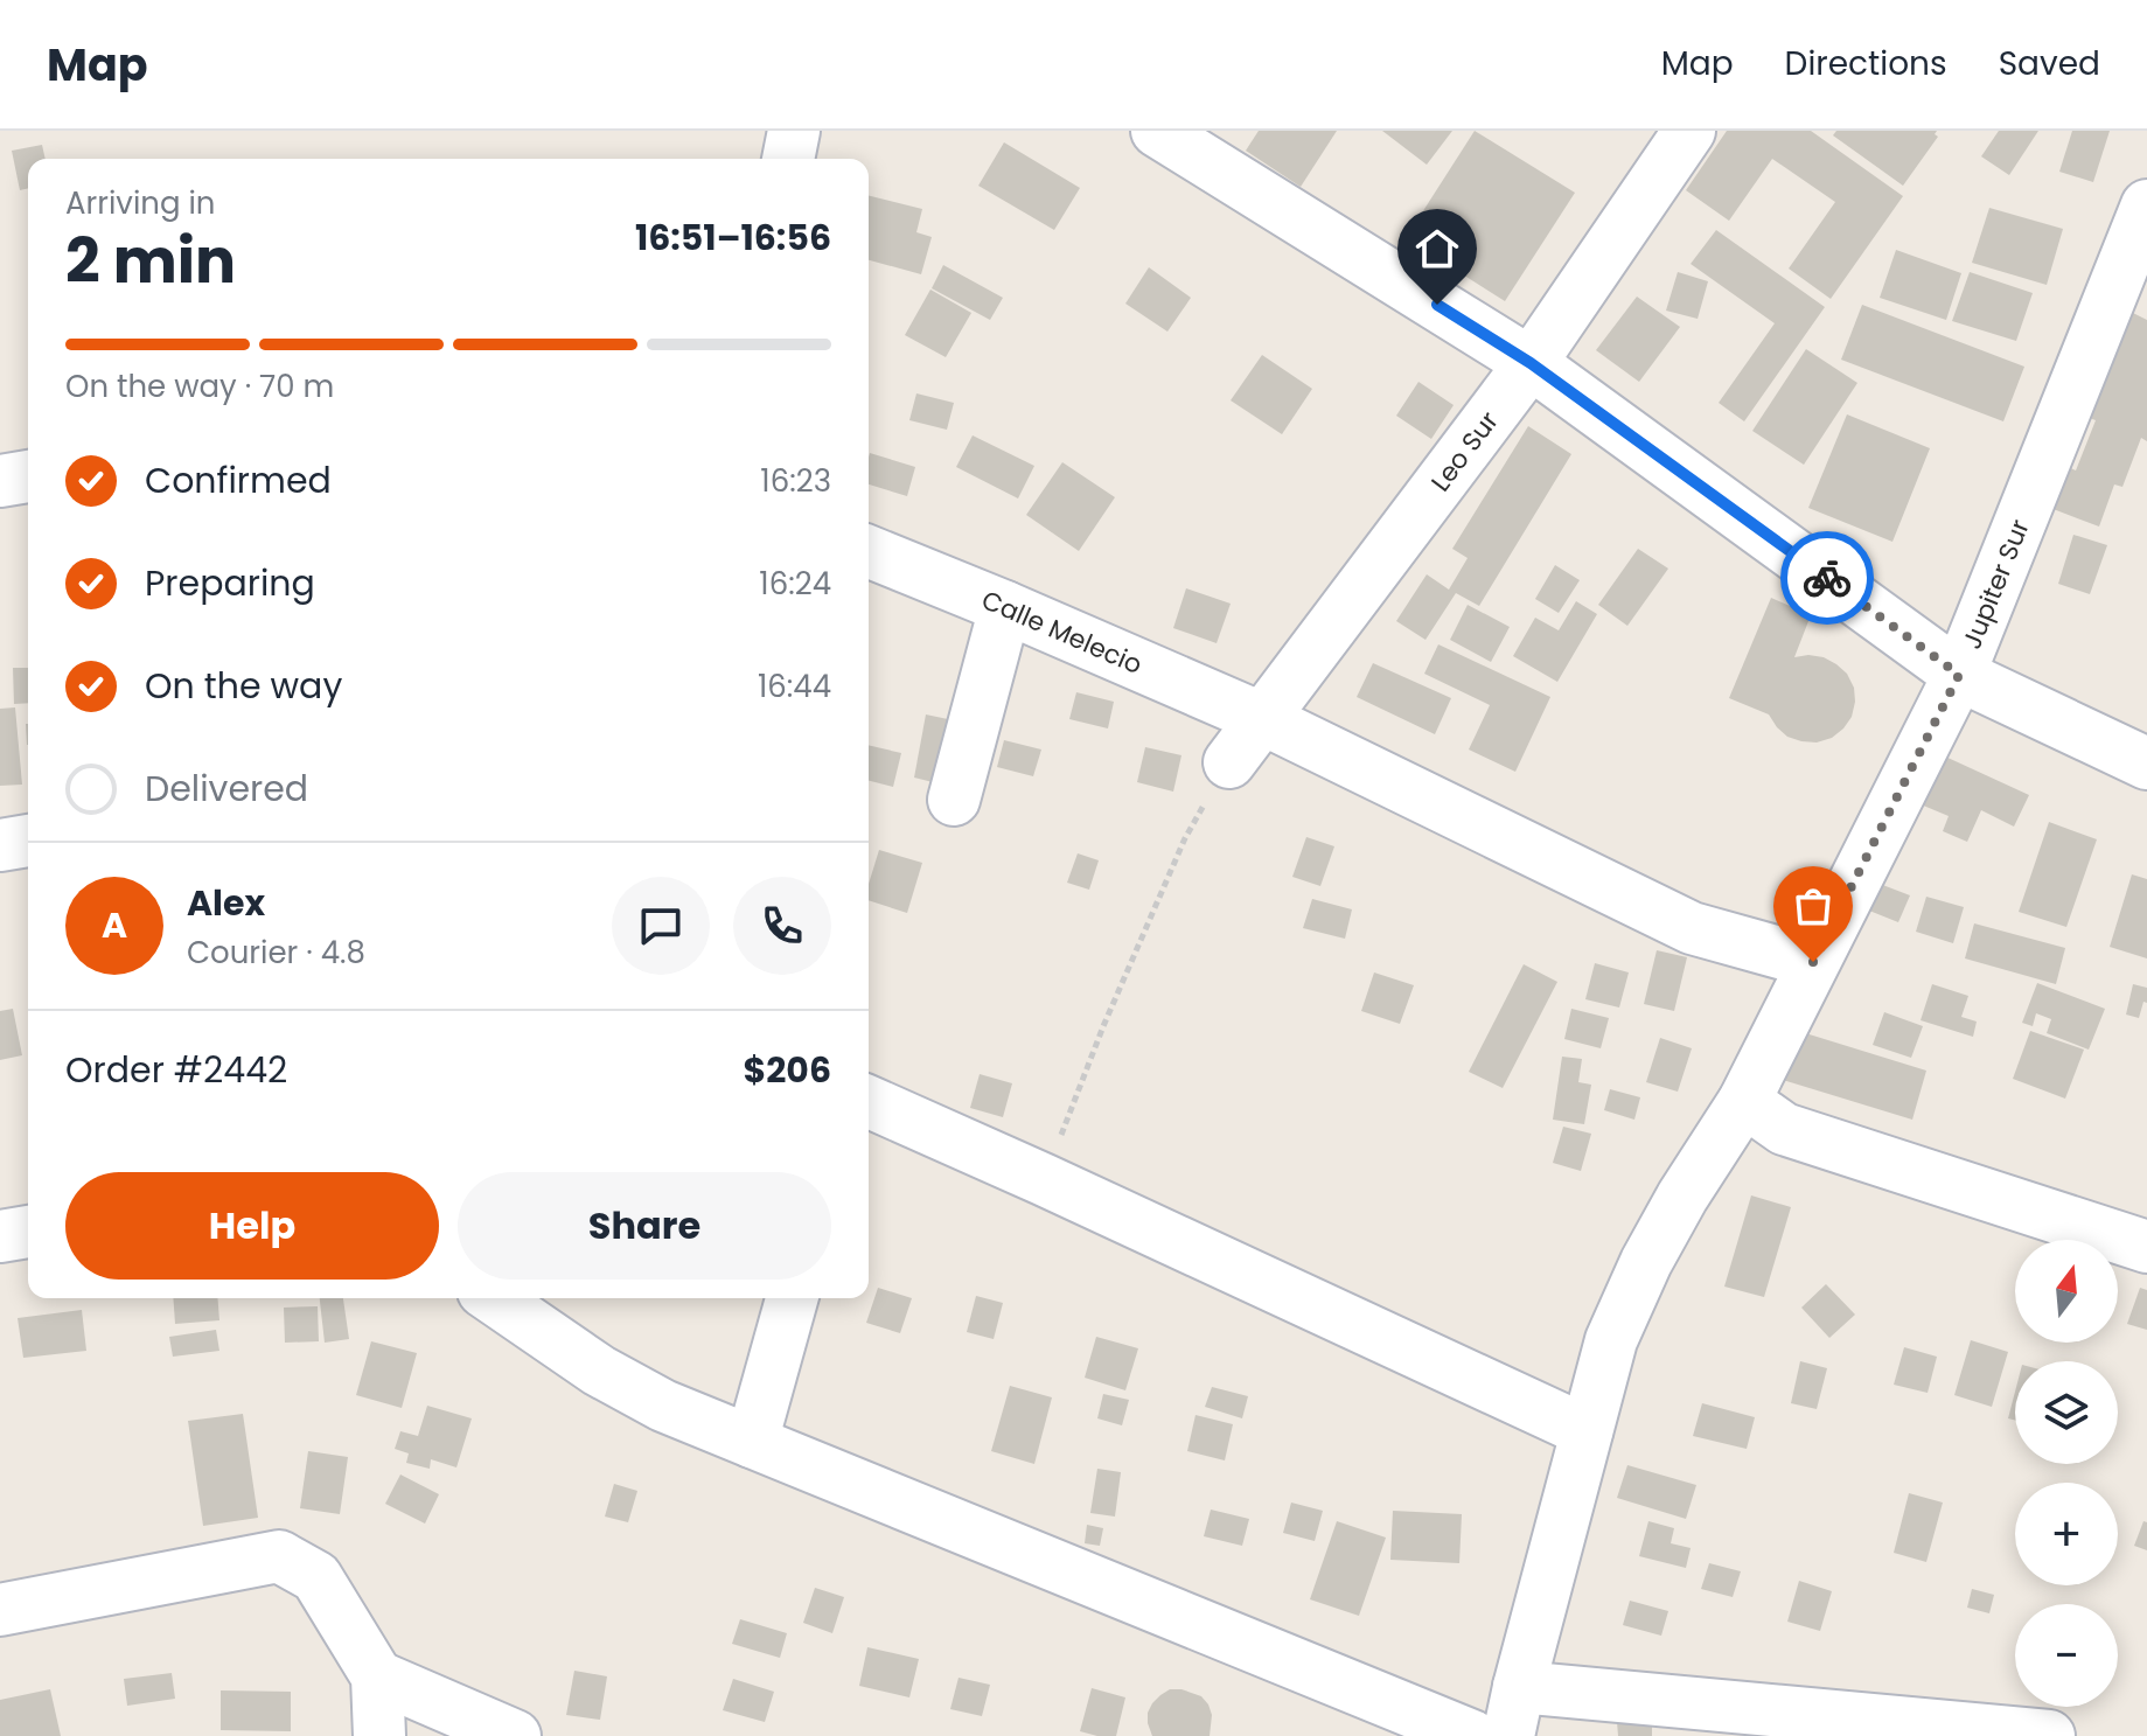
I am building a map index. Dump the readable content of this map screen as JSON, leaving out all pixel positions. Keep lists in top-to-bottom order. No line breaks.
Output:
{"streets":{"street":["Leo Sur","Jupiter Sur","Calle Melecio"]},"crossings":[["Leo Sur","Calle Melecio"],["Jupiter Sur","Calle Melecio"]],"north":"top","page":{"header":"Map","nav":["Map","Directions","Saved"],"heading":["2 min","Arriving in","16:51–16:56"],"panel":["Alex","Courier · 4.8","Order #2442","$206"],"bar":"On the way · 70 m","list":[["Confirmed","16:23"],["Preparing","16:24"],["On the way","16:44"],"Delivered"],"round":"A","buttons":["Help","Share"],"map_buttons":["+","−"]}}
